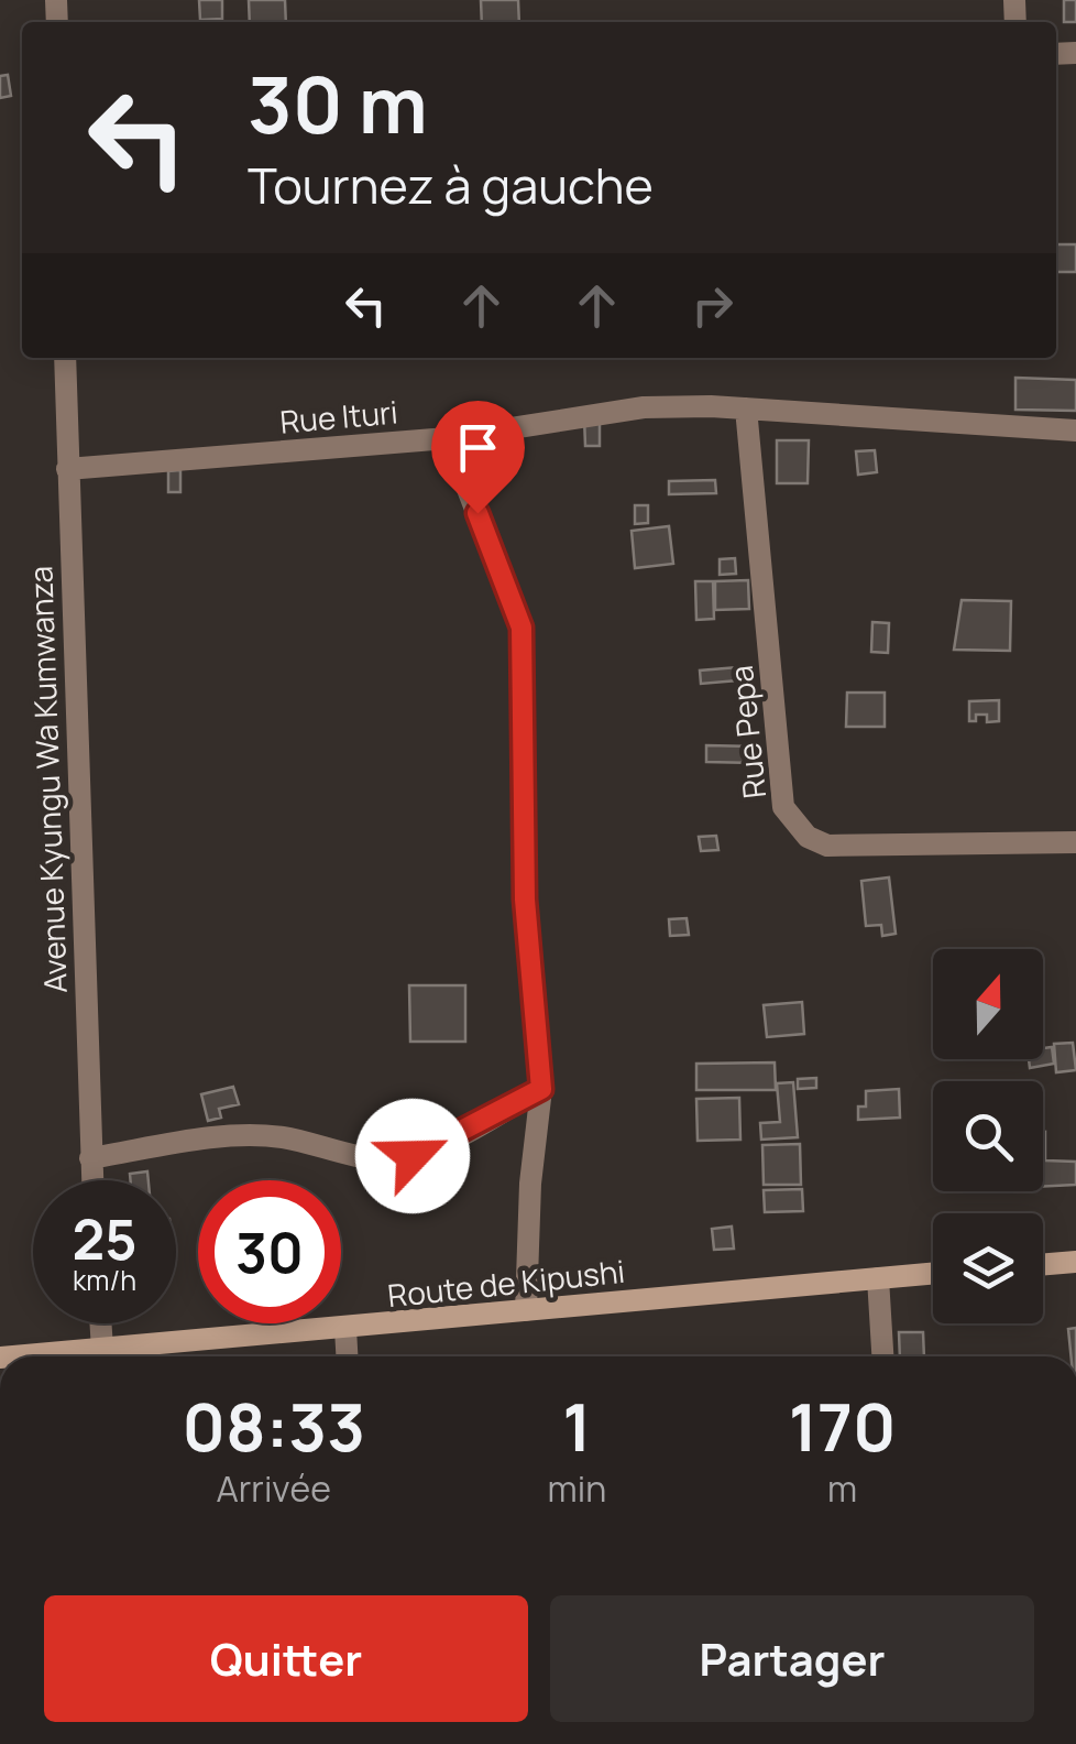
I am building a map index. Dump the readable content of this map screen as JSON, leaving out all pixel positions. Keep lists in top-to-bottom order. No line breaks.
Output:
{"streets":{"main road":["Route de Kipushi"],"street":["Rue Ituri","Rue Pepa","Avenue Kyungu Wa Kumwanza"]},"crossings":[["Rue Ituri","Rue Pepa"],["Rue Ituri","Avenue Kyungu Wa Kumwanza"]],"north":"top","page":{"turn":["30 m","Tournez à gauche"],"speed":"25 km/h","limit":"30","eta":["08:33","Arrivée","1","min","170","m"],"buttons":["Quitter","Partager"]}}
